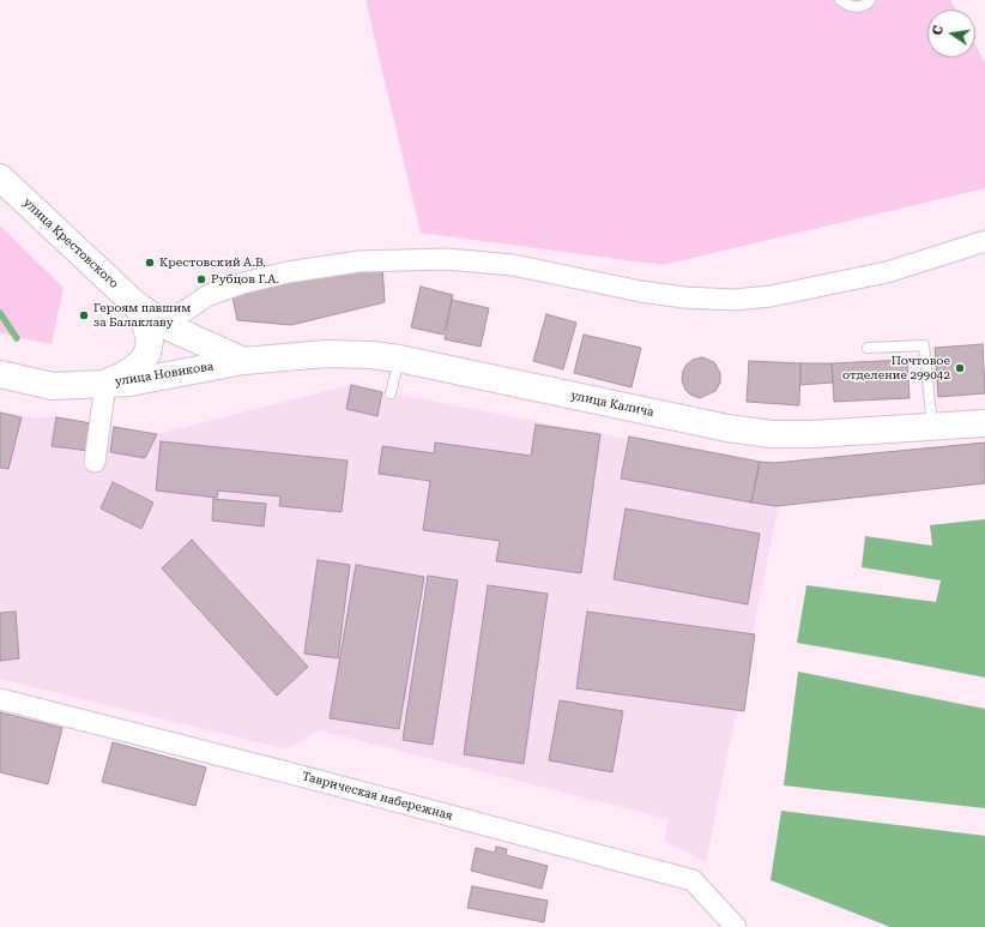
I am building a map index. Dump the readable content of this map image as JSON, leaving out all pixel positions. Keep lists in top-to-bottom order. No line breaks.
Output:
{"streets":{"main road":["улица Крестовского","улица Новикова","улица Калича"],"street":["Таврическая набережная"]},"crossings":[["улица Крестовского","улица Новикова"],["улица Крестовского","улица Калича"],["улица Новикова","улица Калича"]],"places":["Крестовский А.В.","Рубцов Г.А.","Героям павшим за Балаклаву","Почтовое отделение 299042"],"north":"left"}
